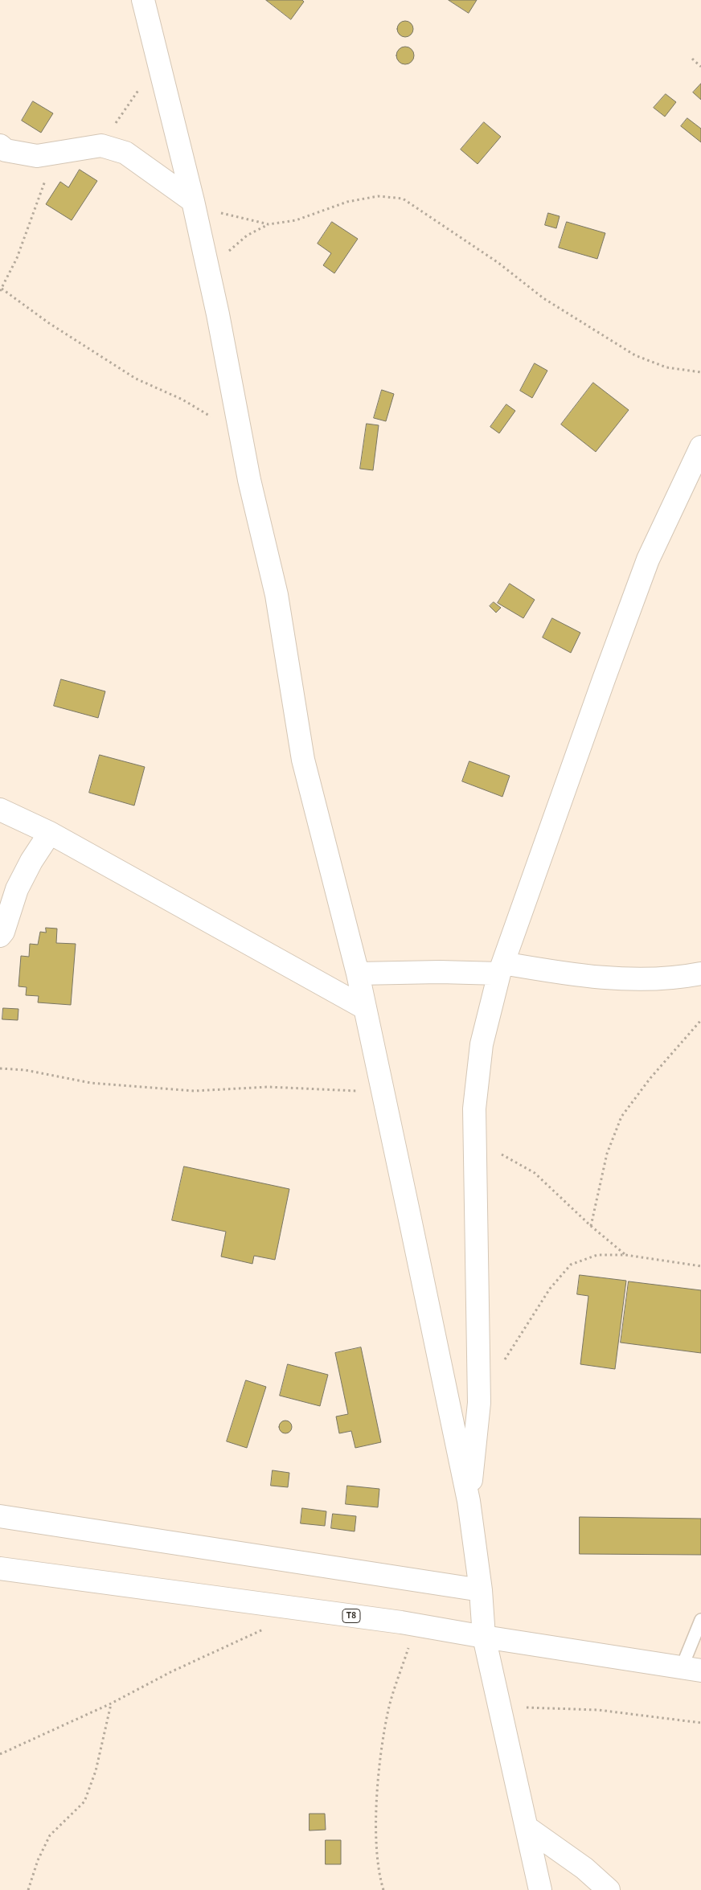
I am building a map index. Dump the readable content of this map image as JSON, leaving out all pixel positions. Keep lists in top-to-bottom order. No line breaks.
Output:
{"streets":{"street":["T8"]}}
